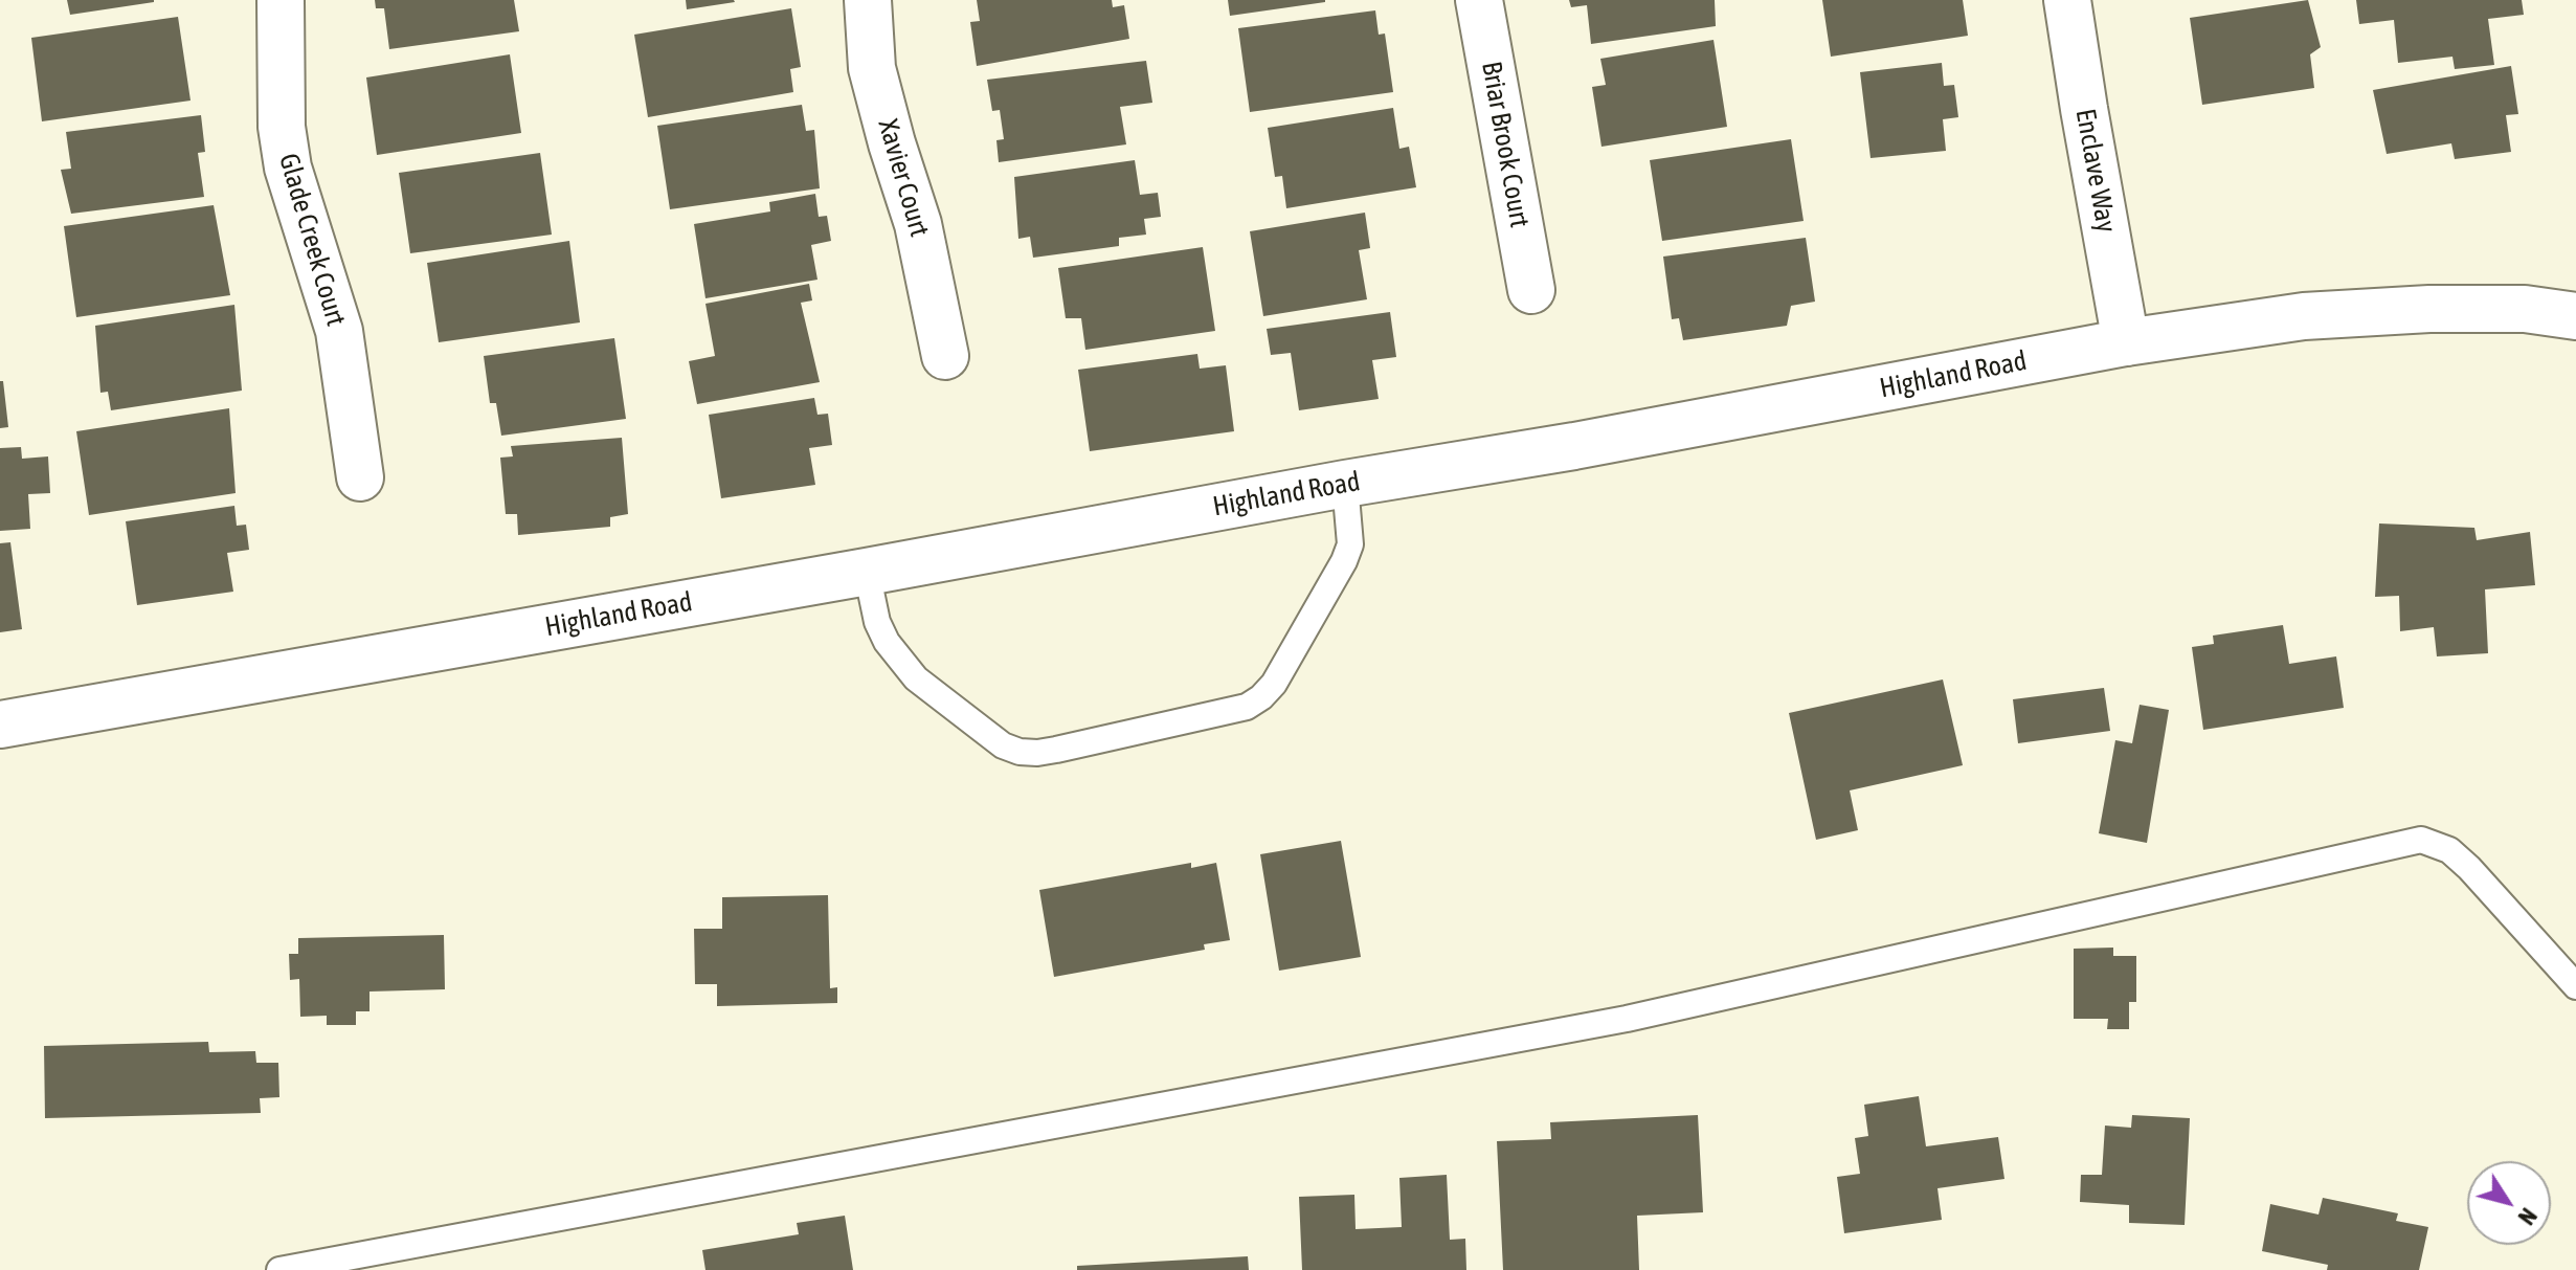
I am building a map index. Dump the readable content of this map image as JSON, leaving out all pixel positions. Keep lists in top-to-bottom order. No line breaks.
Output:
{"streets":{"street":["Briar Brook Court","Enclave Way","Xavier Court","Glade Creek Court","Highland Road"]},"crossings":[["Enclave Way","Highland Road"]],"north":"bottom right"}
